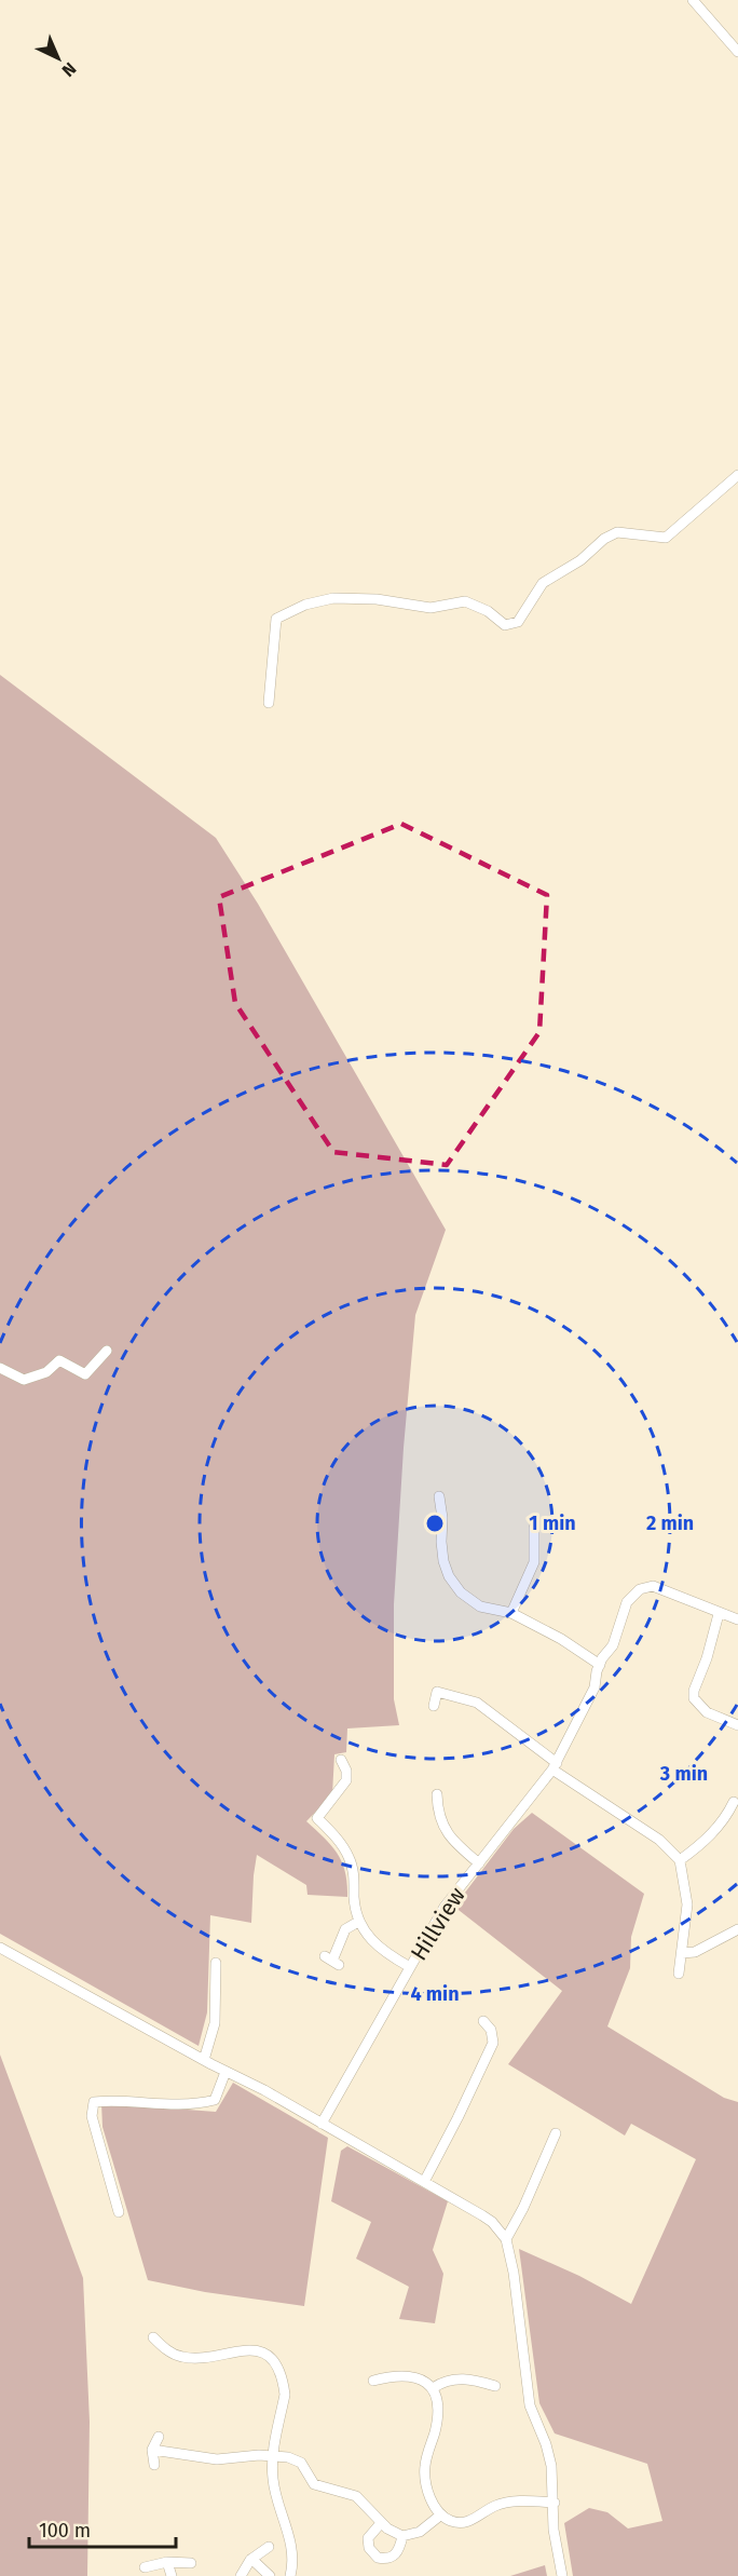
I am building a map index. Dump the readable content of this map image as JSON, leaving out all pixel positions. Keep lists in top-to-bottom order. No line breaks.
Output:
{"streets":{"street":["Hillview"]},"scale_bar":"100 m","north":"bottom right","rings":["1 min","2 min","3 min","4 min"]}
